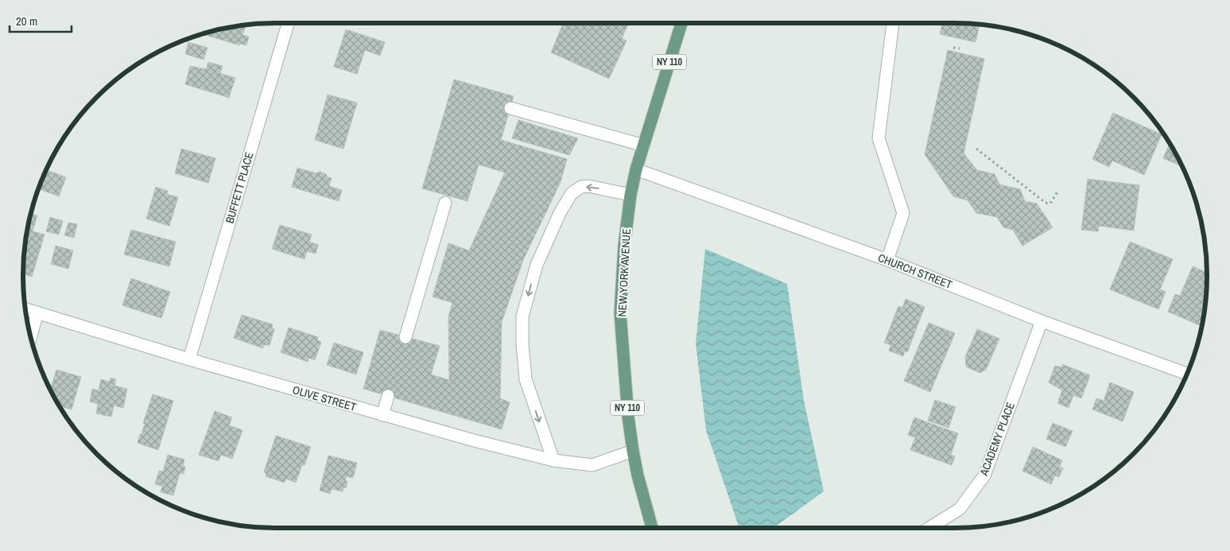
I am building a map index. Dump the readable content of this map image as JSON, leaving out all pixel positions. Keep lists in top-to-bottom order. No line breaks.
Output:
{"streets":{"main road":["NY 110","NEW YORK AVENUE"],"street":["BUFFETT PLACE","CHURCH STREET","OLIVE STREET","ACADEMY PLACE"]},"crossings":[["BUFFETT PLACE","OLIVE STREET"],["CHURCH STREET","NEW YORK AVENUE"],["CHURCH STREET","ACADEMY PLACE"],["NEW YORK AVENUE","OLIVE STREET"]],"scale_bar":"20 m"}
